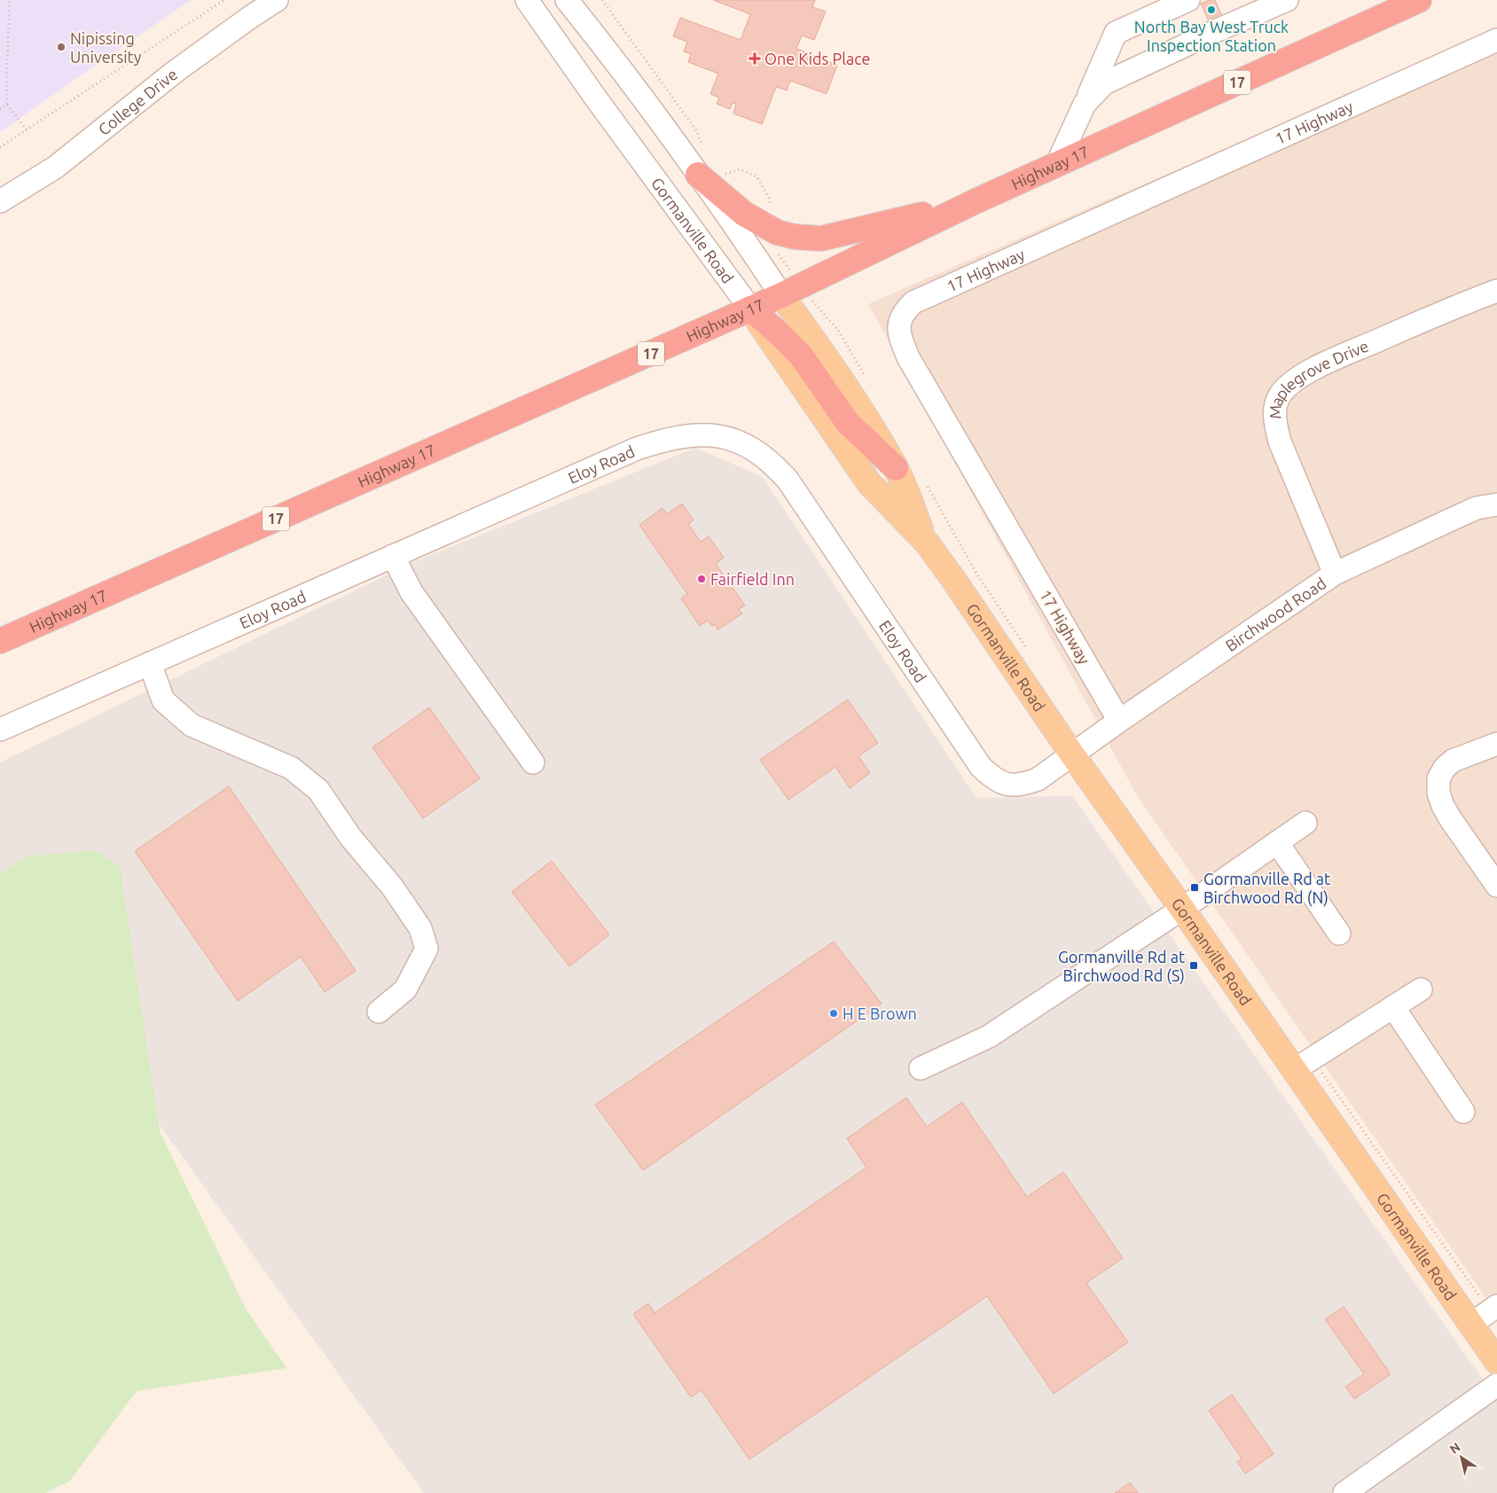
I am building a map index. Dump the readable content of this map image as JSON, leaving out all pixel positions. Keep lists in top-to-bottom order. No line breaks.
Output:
{"streets":{"highway":["17","Highway 17"],"main road":["Gormanville Road"],"street":["College Drive","17 Highway","Maplegrove Drive","Eloy Road","Birchwood Road"]},"crossings":[["17 Highway","Birchwood Road"],["Highway 17","Gormanville Road"],["Gormanville Road","Eloy Road"],["Gormanville Road","Birchwood Road"],["Maplegrove Drive","Birchwood Road"],["Eloy Road","Birchwood Road"]],"places":{"other":["North Bay West Truck Inspection Station","Nipissing University","Fairfield Inn","H E Brown"],"health":["One Kids Place"],"transit":["Gormanville Rd at Birchwood Rd (N)","Gormanville Rd at Birchwood Rd (S)"]},"north":"top left"}
